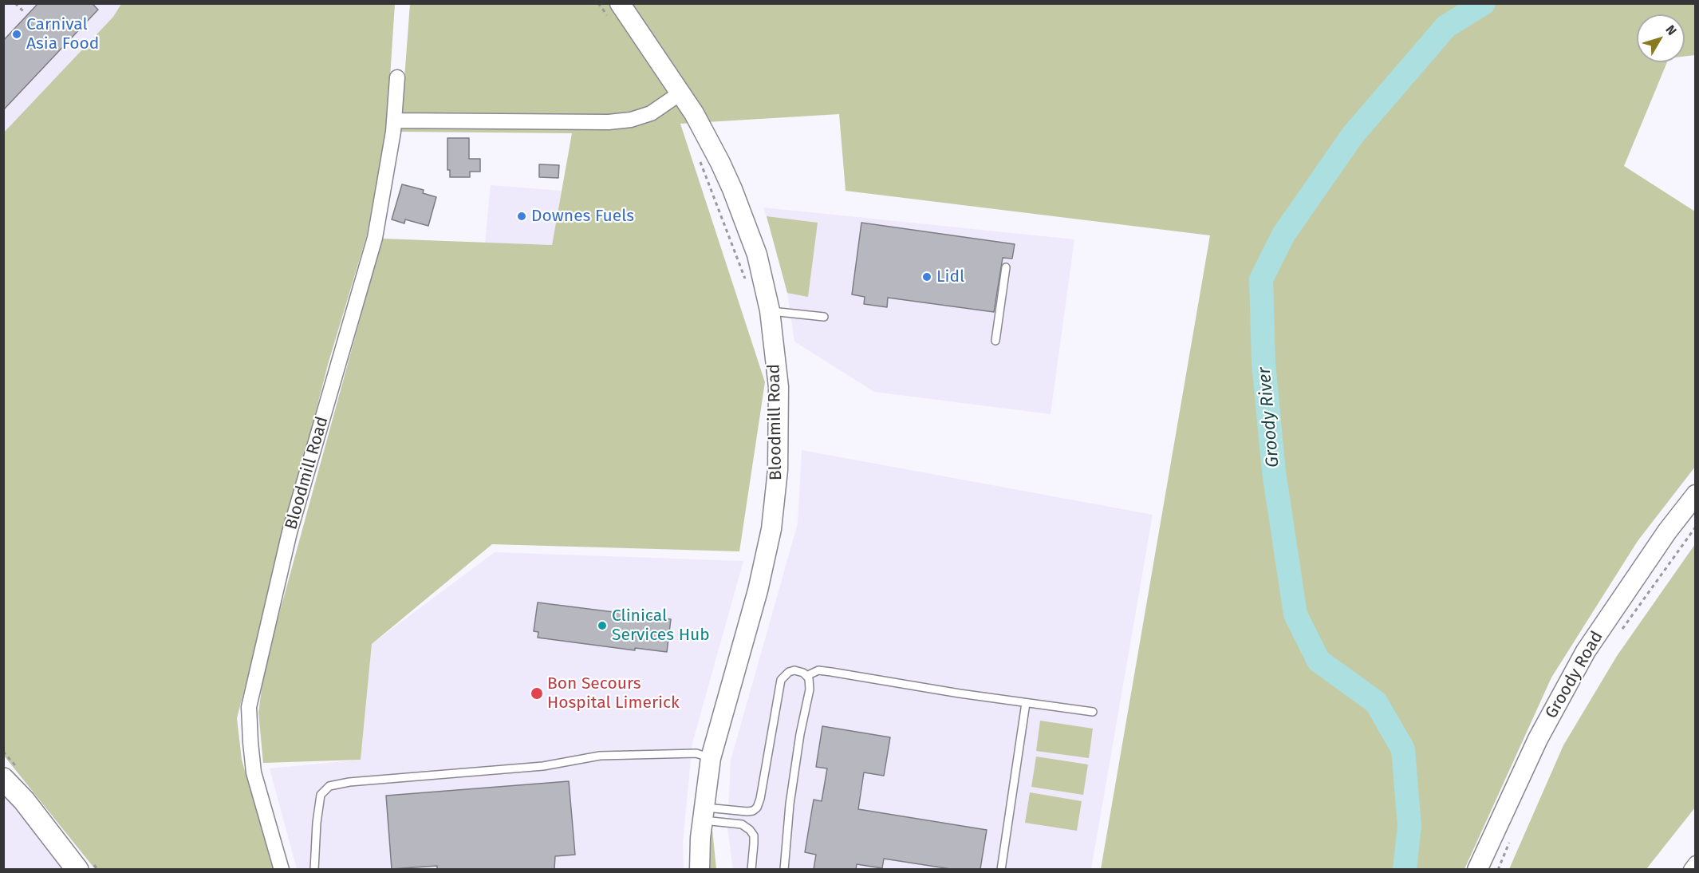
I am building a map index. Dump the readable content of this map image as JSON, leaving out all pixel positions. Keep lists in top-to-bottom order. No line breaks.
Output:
{"streets":{"street":["Bloodmill Road","Groody Road"]},"water":["Groody River"],"places":["Carnival Asia Food","Downes Fuels","Lidl","Clinical Services Hub","Bon Secours Hospital Limerick"],"north":"top right"}
